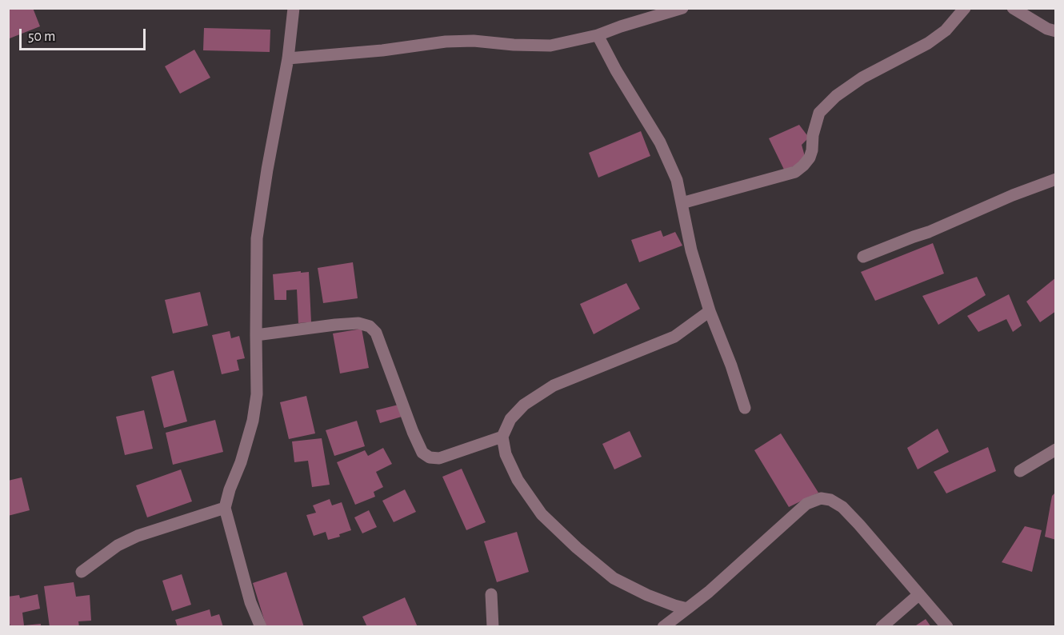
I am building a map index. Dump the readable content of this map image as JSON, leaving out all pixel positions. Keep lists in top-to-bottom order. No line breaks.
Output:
{"scale_bar":"50 m"}
